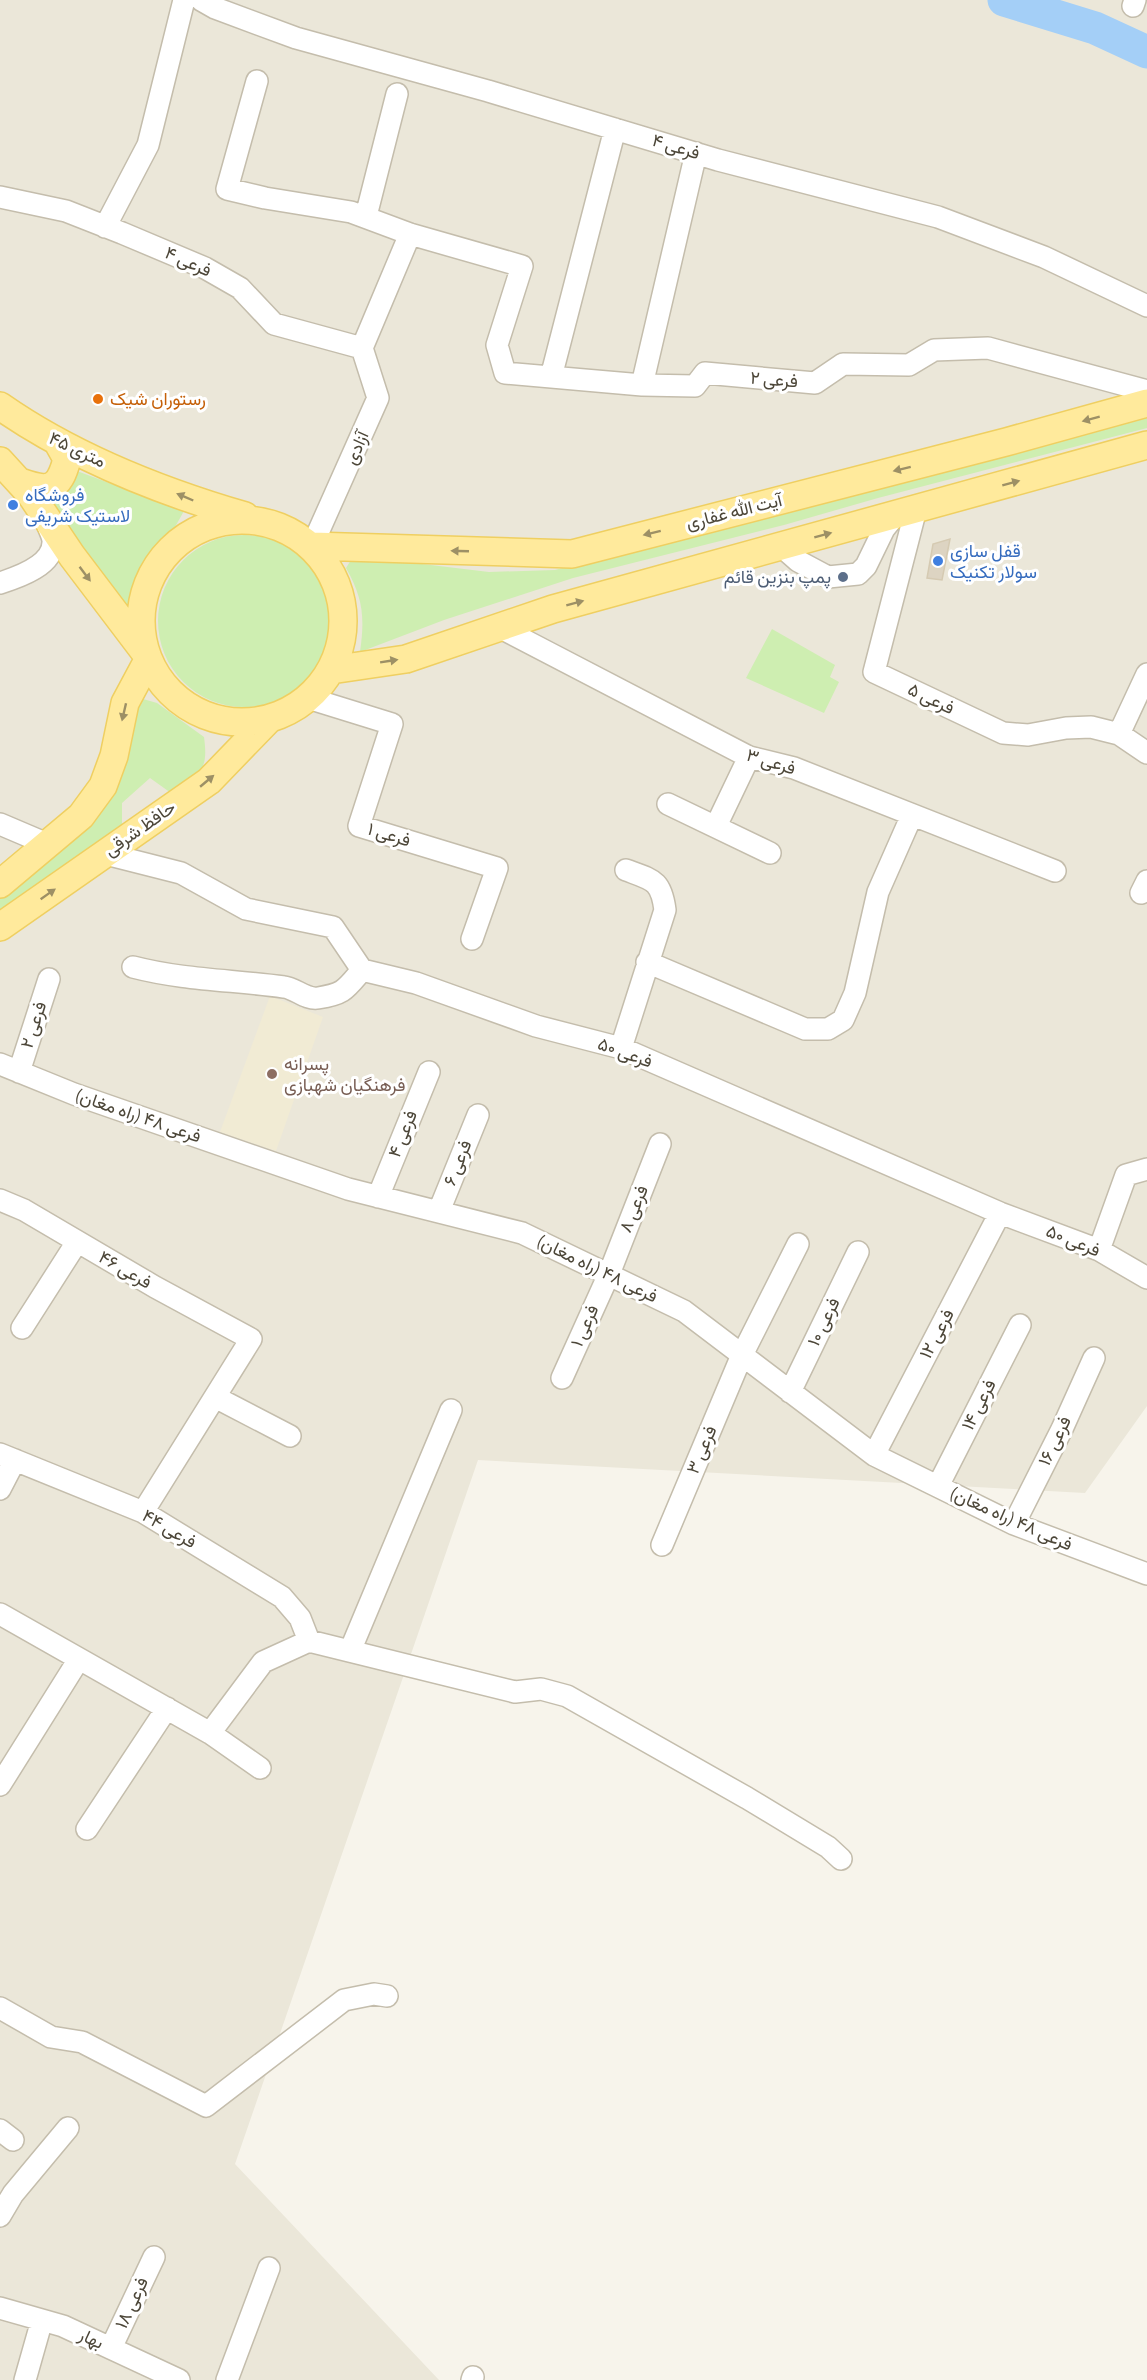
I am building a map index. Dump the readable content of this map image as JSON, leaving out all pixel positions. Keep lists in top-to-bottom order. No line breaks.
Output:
{"streets":{"main road":["۴۵ متری","آیت الله غفاری","حافظ شرقی"],"street":["فرعی ۴","فرعی ۲","آزادی","فرعی ۵","فرعی ۳","فرعی ۱","فرعی ۵۰","فرعی ۴۸ (راه مغان)","فرعی ۶","فرعی ۸","فرعی ۴۶","فرعی ۱۰","فرعی ۱۲","فرعی ۱۴","فرعی ۱۶","فرعی ۴۴","فرعی ۱۸","بهار"]},"crossings":[["فرعی ۴","آزادی"],["فرعی ۴","فرعی ۴۸ (راه مغان)"],["فرعی ۲","فرعی ۴۸ (راه مغان)"],["آزادی","۴۵ متری"],["آزادی","آیت الله غفاری"],["آزادی","حافظ شرقی"],["آزادی","فرعی ۱"],["۴۵ متری","آیت الله غفاری"],["۴۵ متری","حافظ شرقی"],["۴۵ متری","فرعی ۱"],["آیت الله غفاری","حافظ شرقی"],["آیت الله غفاری","فرعی ۱"],["فرعی ۳","فرعی ۴۸ (راه مغان)"],["حافظ شرقی","فرعی ۱"],["فرعی ۱","فرعی ۴۸ (راه مغان)"],["فرعی ۱","فرعی ۸"],["فرعی ۵۰","فرعی ۱۲"],["فرعی ۴۸ (راه مغان)","فرعی ۶"],["فرعی ۴۸ (راه مغان)","فرعی ۸"],["فرعی ۴۸ (راه مغان)","فرعی ۱۰"],["فرعی ۴۸ (راه مغان)","فرعی ۱۲"],["فرعی ۴۸ (راه مغان)","فرعی ۱۴"],["فرعی ۴۸ (راه مغان)","فرعی ۱۶"],["فرعی ۱۸","بهار"]],"one_way":["حافظ شرقی"],"places":["رستوران شیک","فروشگاه لاستیک شریفی","قفل سازی سولار تکنیک","پمپ بنزین قائم","پسرانه فرهنگیان شهبازی"]}
